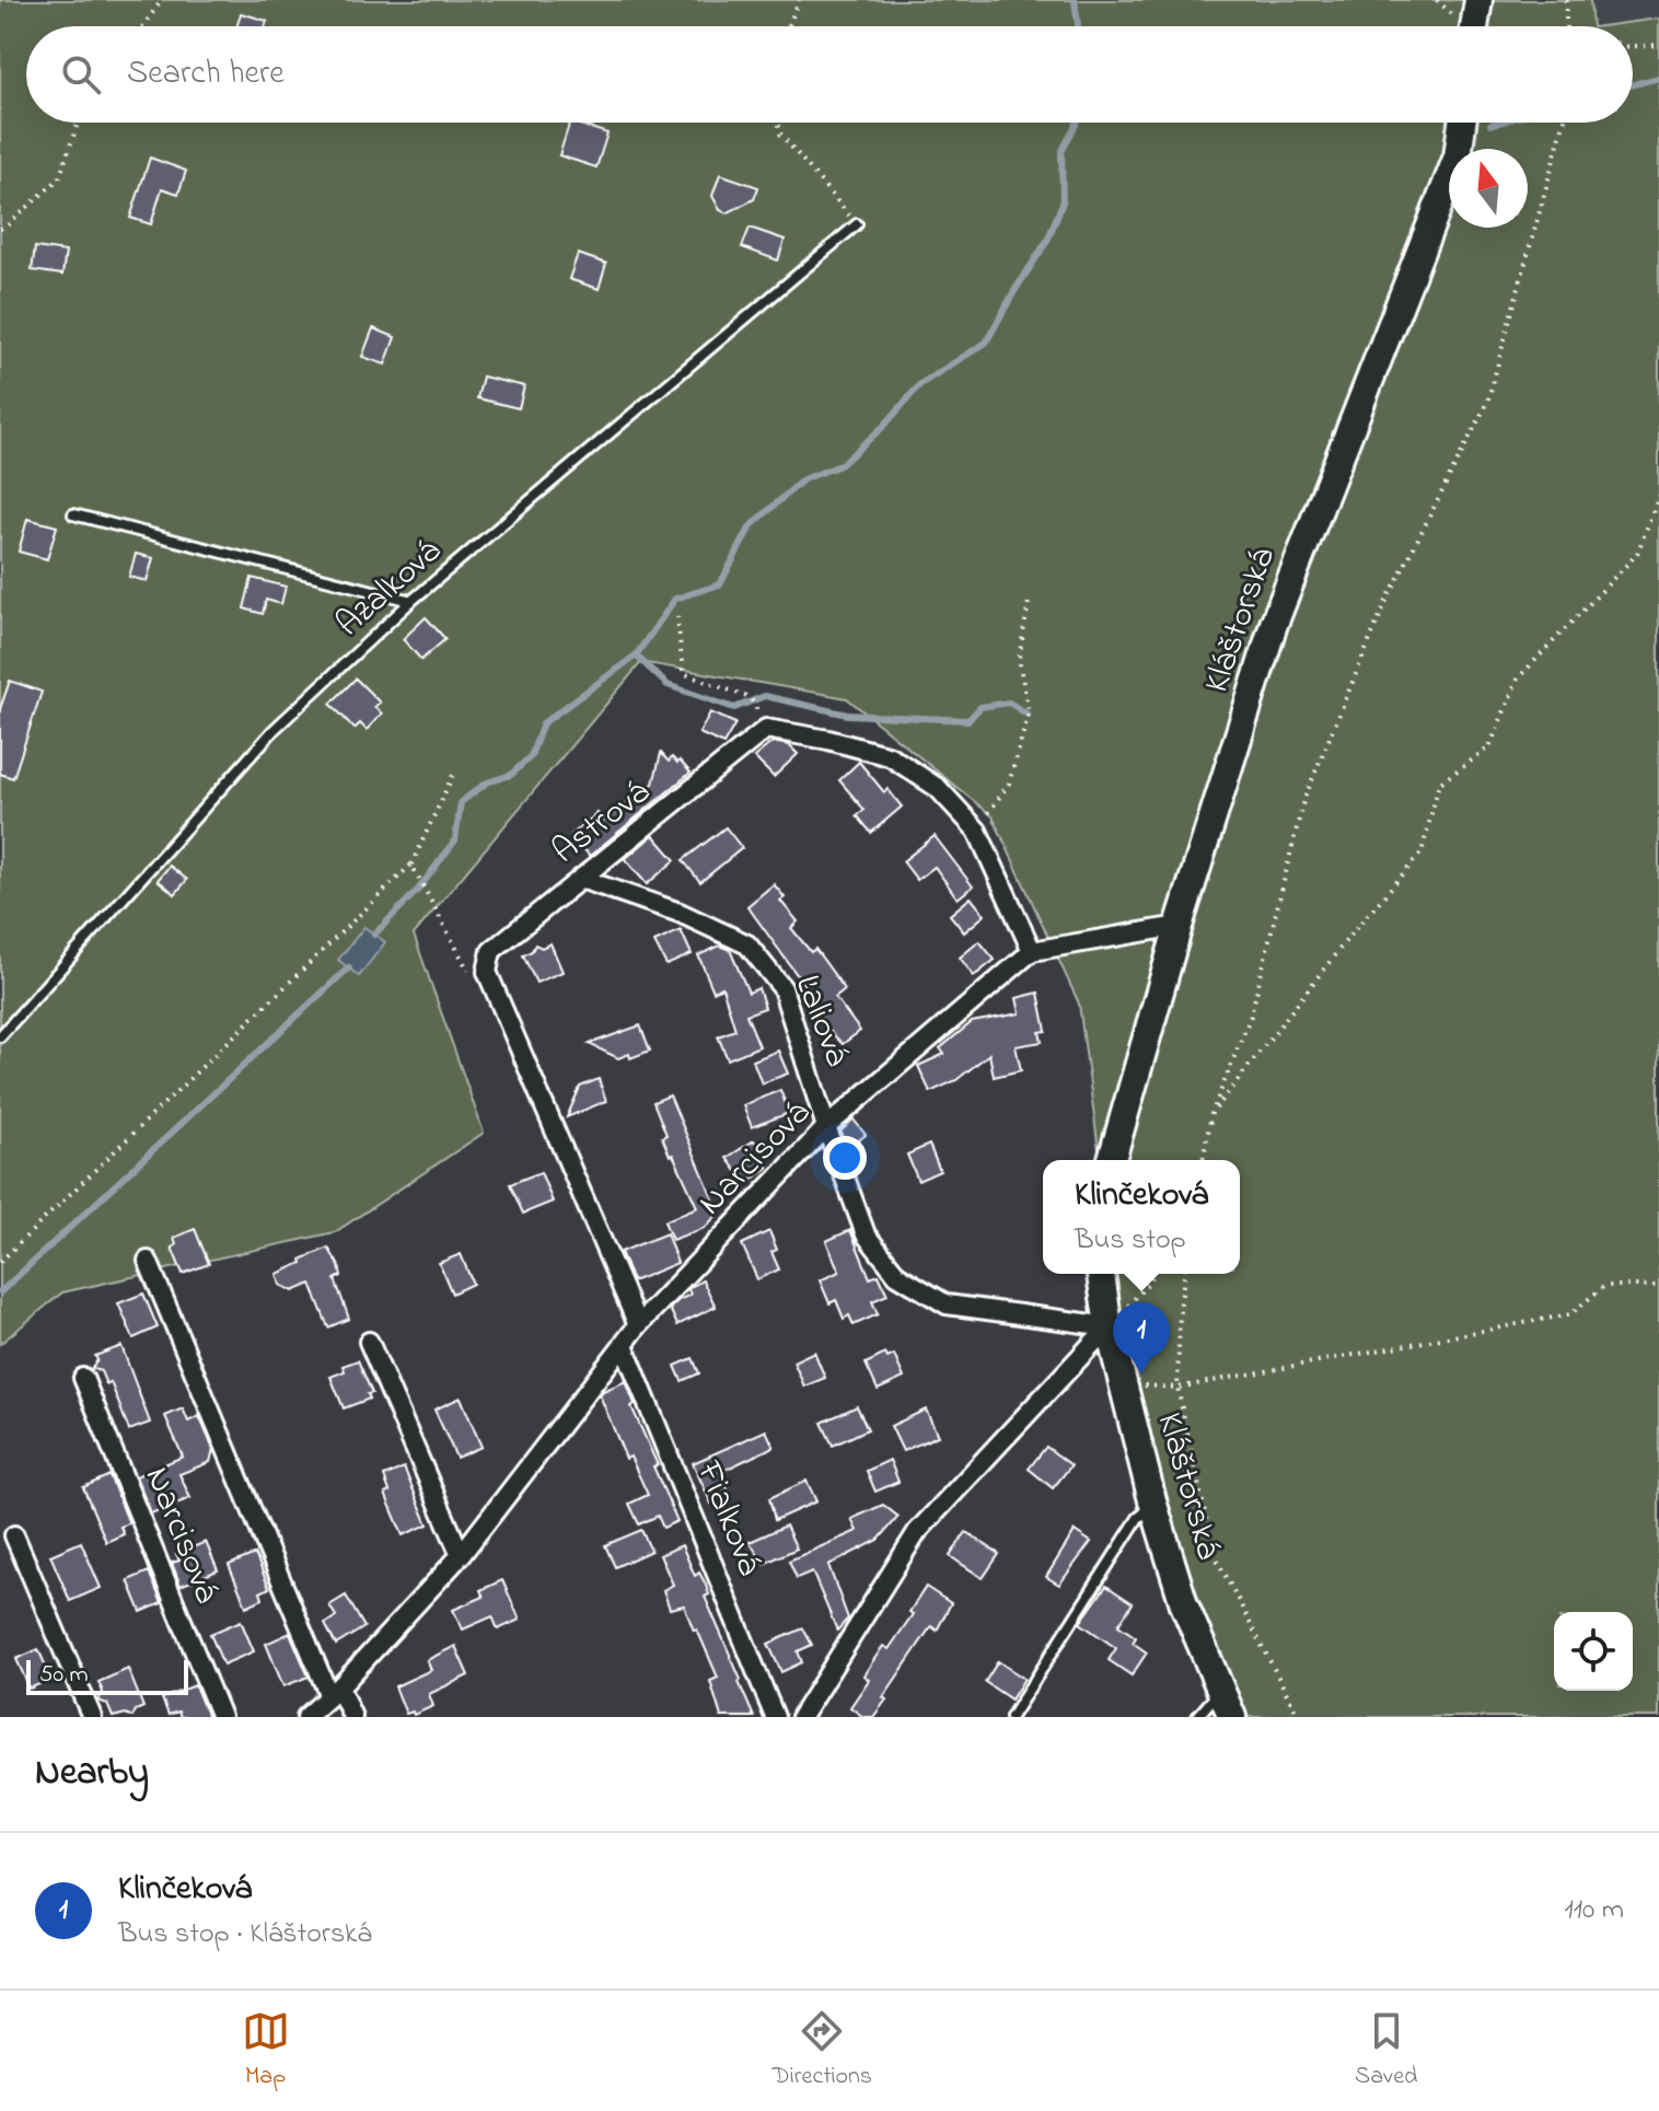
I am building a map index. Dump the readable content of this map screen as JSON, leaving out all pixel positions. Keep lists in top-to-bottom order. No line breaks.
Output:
{"streets":{"street":["Kláštorská","Astrová","Ľaliová","Narcisová","Fialková"],"lane":["Azalková"]},"crossings":[["Kláštorská","Ľaliová"],["Astrová","Ľaliová"],["Ľaliová","Narcisová"],["Narcisová","Fialková"]],"scale_bar":"50 m","north":"top","page":{"search":"Search here","popup":["Klinčeková","Bus stop"],"pins":"1","scale":"50 m","heading":"Nearby","list":[{"mark":"1","name":"Klinčeková","note":"Bus stop · Kláštorská","value":"110 m"}],"nav":["Map","Directions","Saved"]}}
